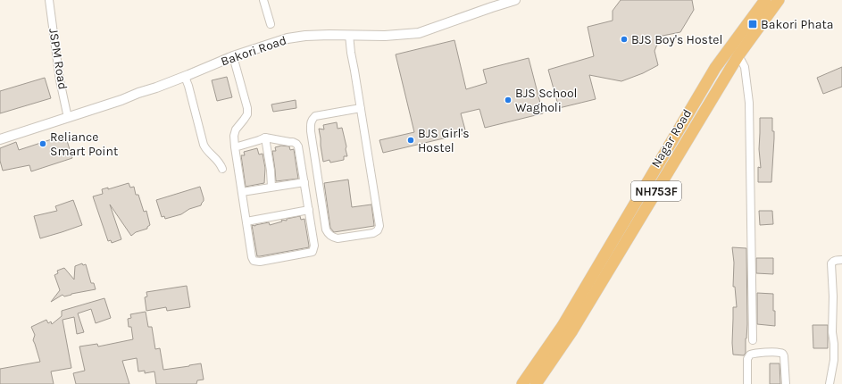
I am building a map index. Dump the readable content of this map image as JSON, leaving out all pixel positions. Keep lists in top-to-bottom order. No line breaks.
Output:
{"streets":{"highway":["Nagar Road","NH753F"],"street":["Bakori Road","JSPM Road"]},"crossings":[["Bakori Road","JSPM Road"]],"places":{"transit":["Bakori Phata"],"other":["BJS Boy's Hostel","BJS School Wagholi","BJS Girl's Hostel","Reliance Smart Point"]}}
